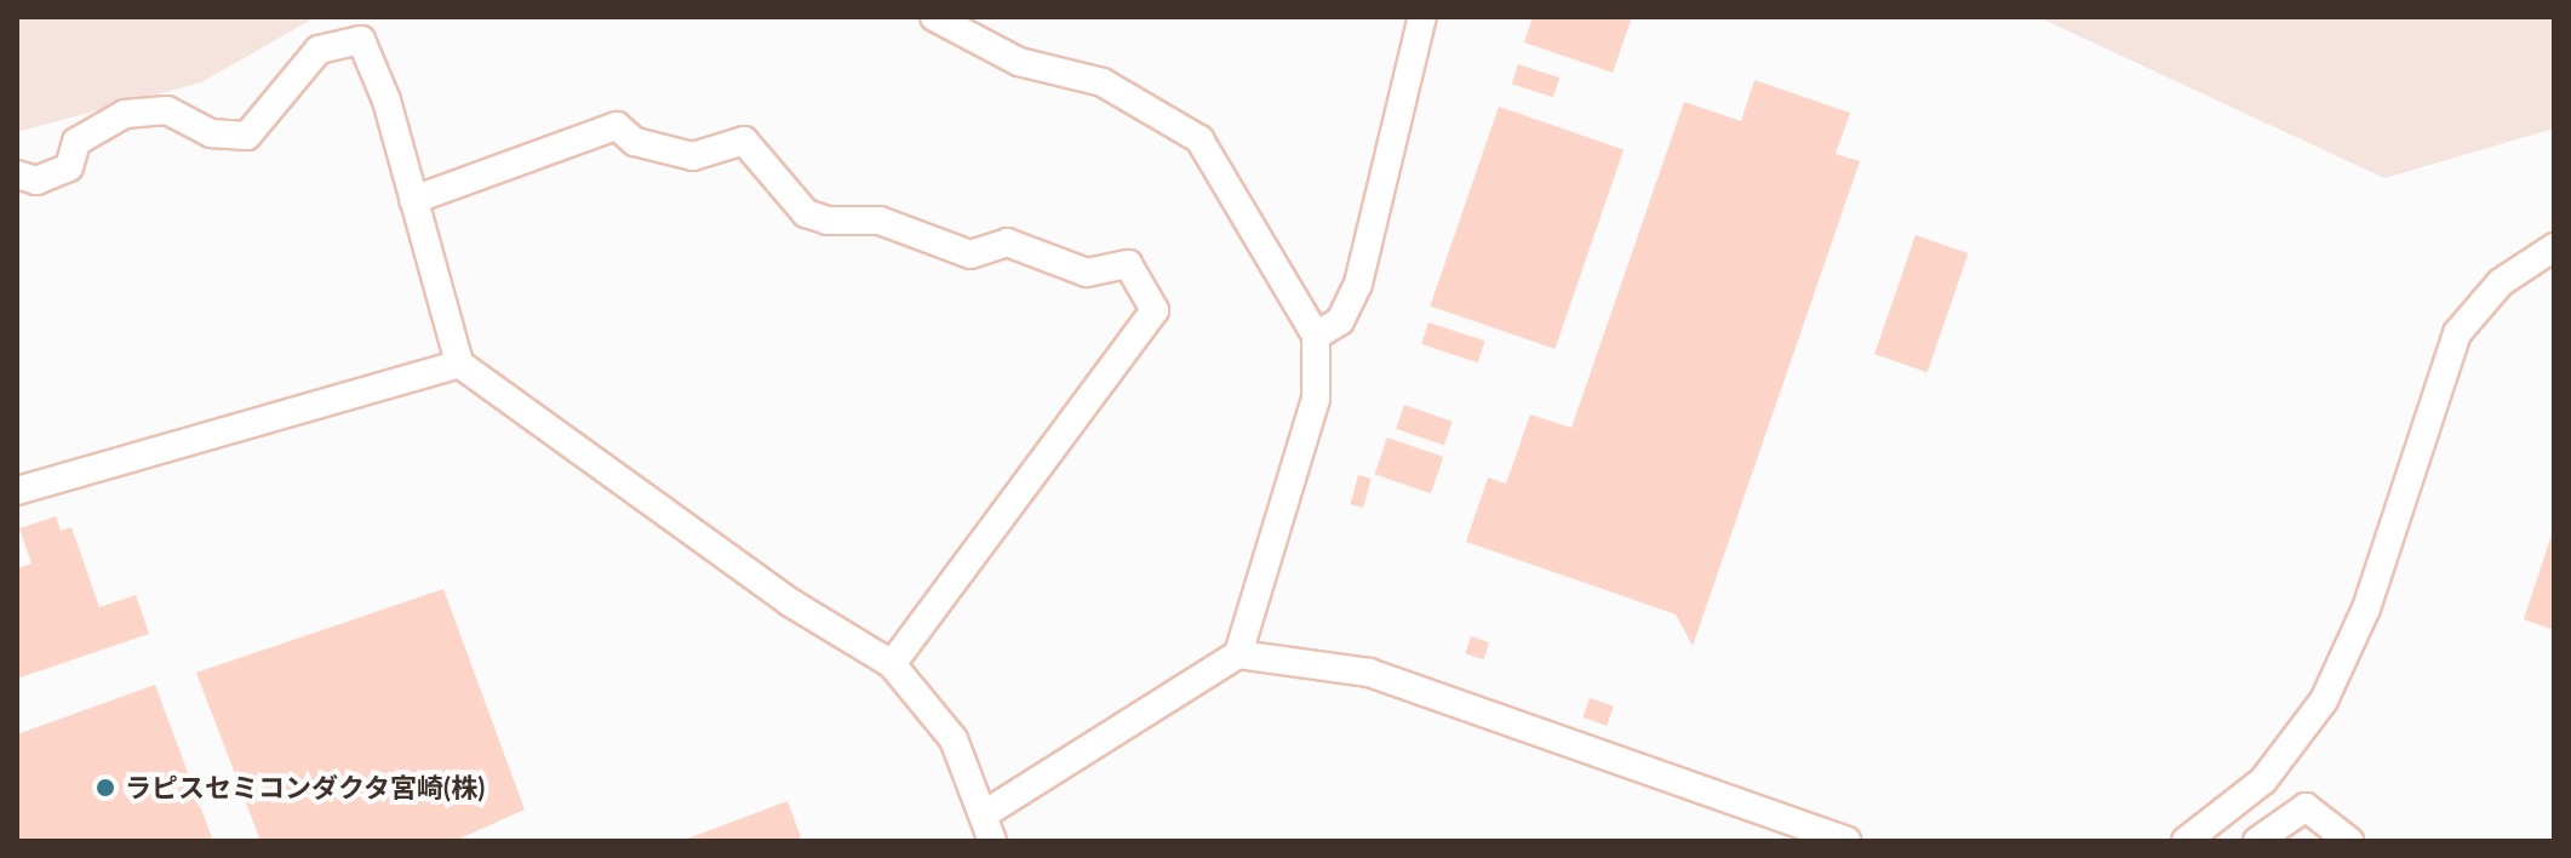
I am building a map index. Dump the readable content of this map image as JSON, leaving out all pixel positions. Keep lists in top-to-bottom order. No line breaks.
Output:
{"places":["ラピスセミコンダクタ宮崎(株)"]}
